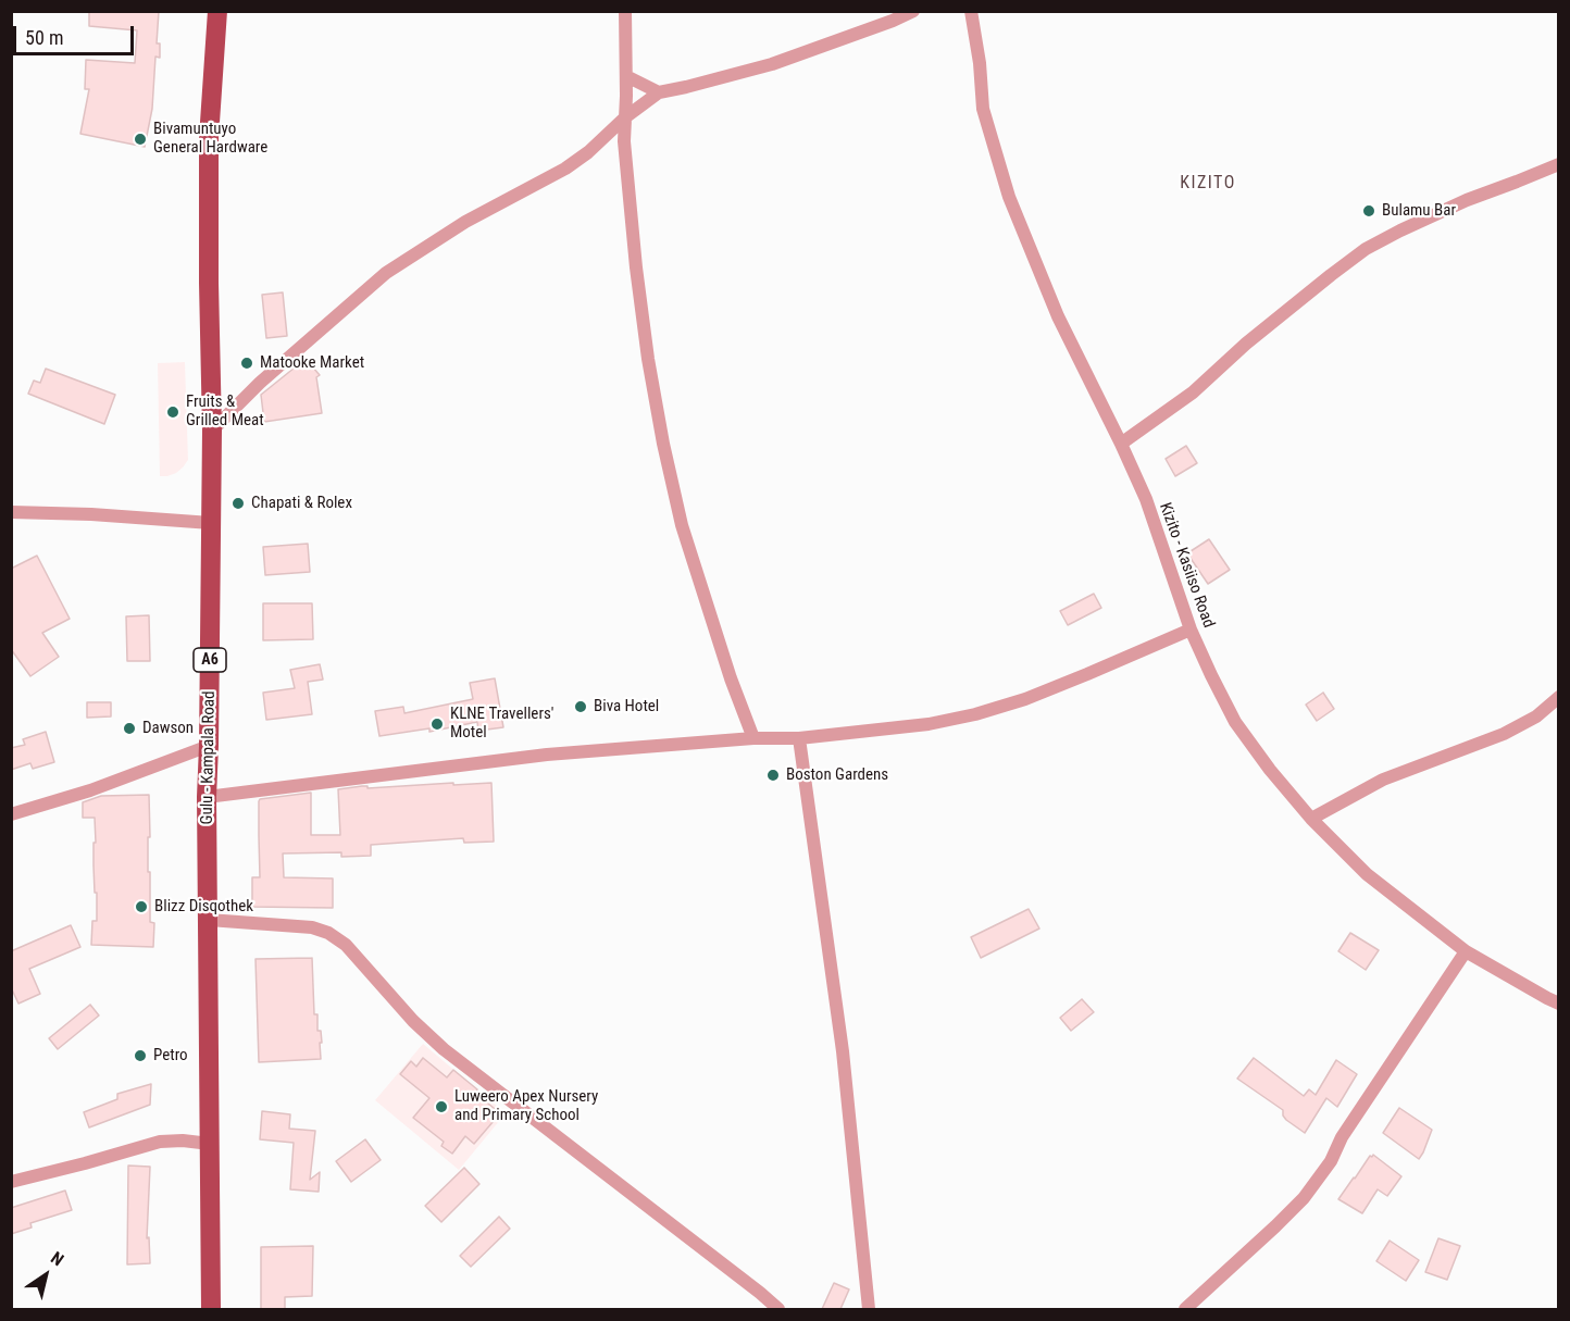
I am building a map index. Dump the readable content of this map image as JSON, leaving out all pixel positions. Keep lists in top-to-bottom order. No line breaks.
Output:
{"streets":{"main road":["A6","Gulu - Kampala Road"],"street":["Kizito - Kasiiso Road"]},"districts":["KIZITO"],"places":["Bivamuntuyo General Hardware","Bulamu Bar","Matooke Market","Fruits & Grilled Meat","Chapati & Rolex","Biva Hotel","KLNE Travellers' Motel","Dawson","Boston Gardens","Blizz Disqothek","Petro","Luweero Apex Nursery and Primary School"],"scale_bar":"50 m","north":"top right"}
